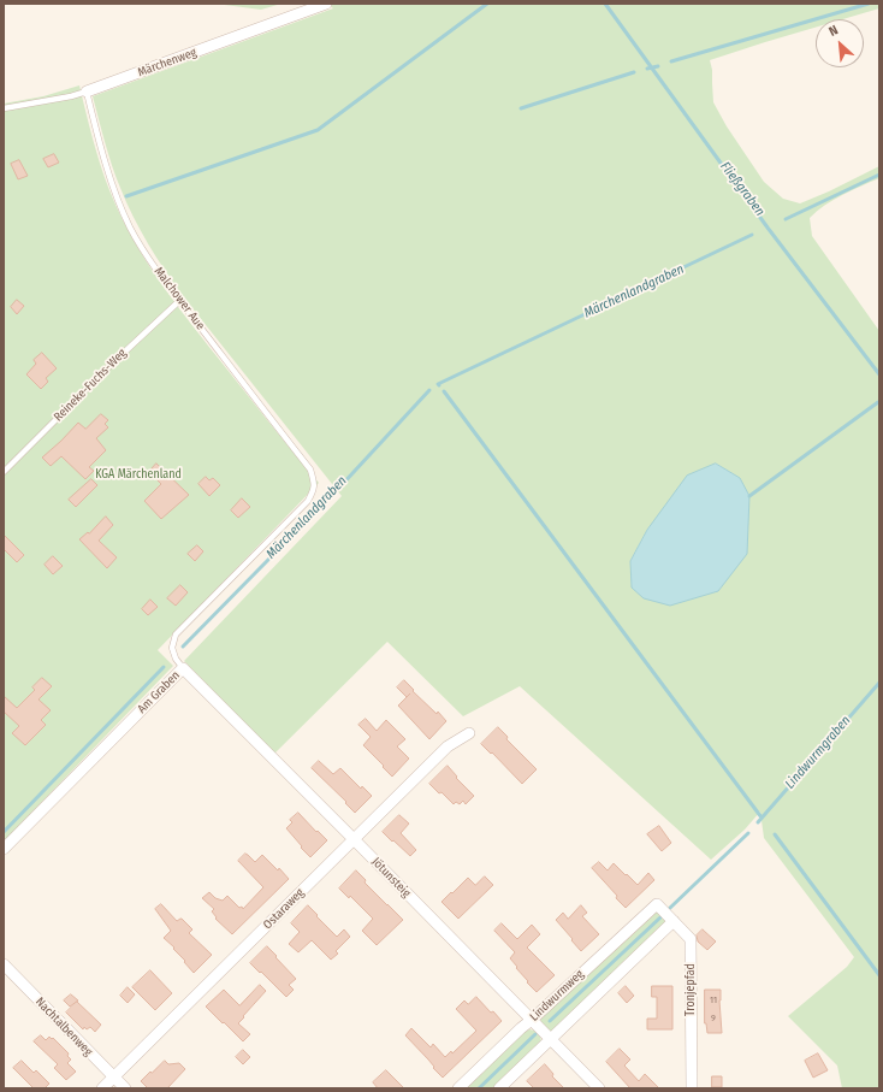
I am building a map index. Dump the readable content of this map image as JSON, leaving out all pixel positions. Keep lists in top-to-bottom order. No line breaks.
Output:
{"streets":{"street":["Märchenweg","Am Graben","Jötunsteig","Ostaraweg","Tronjepfad","Lindwurmweg","Nachtalbenweg"],"lane":["Malchower Aue","Reineke-Fuchs-Weg"]},"crossings":[["Märchenweg","Malchower Aue"],["Malchower Aue","Reineke-Fuchs-Weg"],["Malchower Aue","Am Graben"],["Am Graben","Jötunsteig"],["Jötunsteig","Ostaraweg"],["Jötunsteig","Lindwurmweg"],["Ostaraweg","Nachtalbenweg"],["Tronjepfad","Lindwurmweg"]],"water":["Fließgraben","Märchenlandgraben","Lindwurmgraben"],"parks":["KGA Märchenland"],"house_numbers":["11","9"],"north":"top left"}
